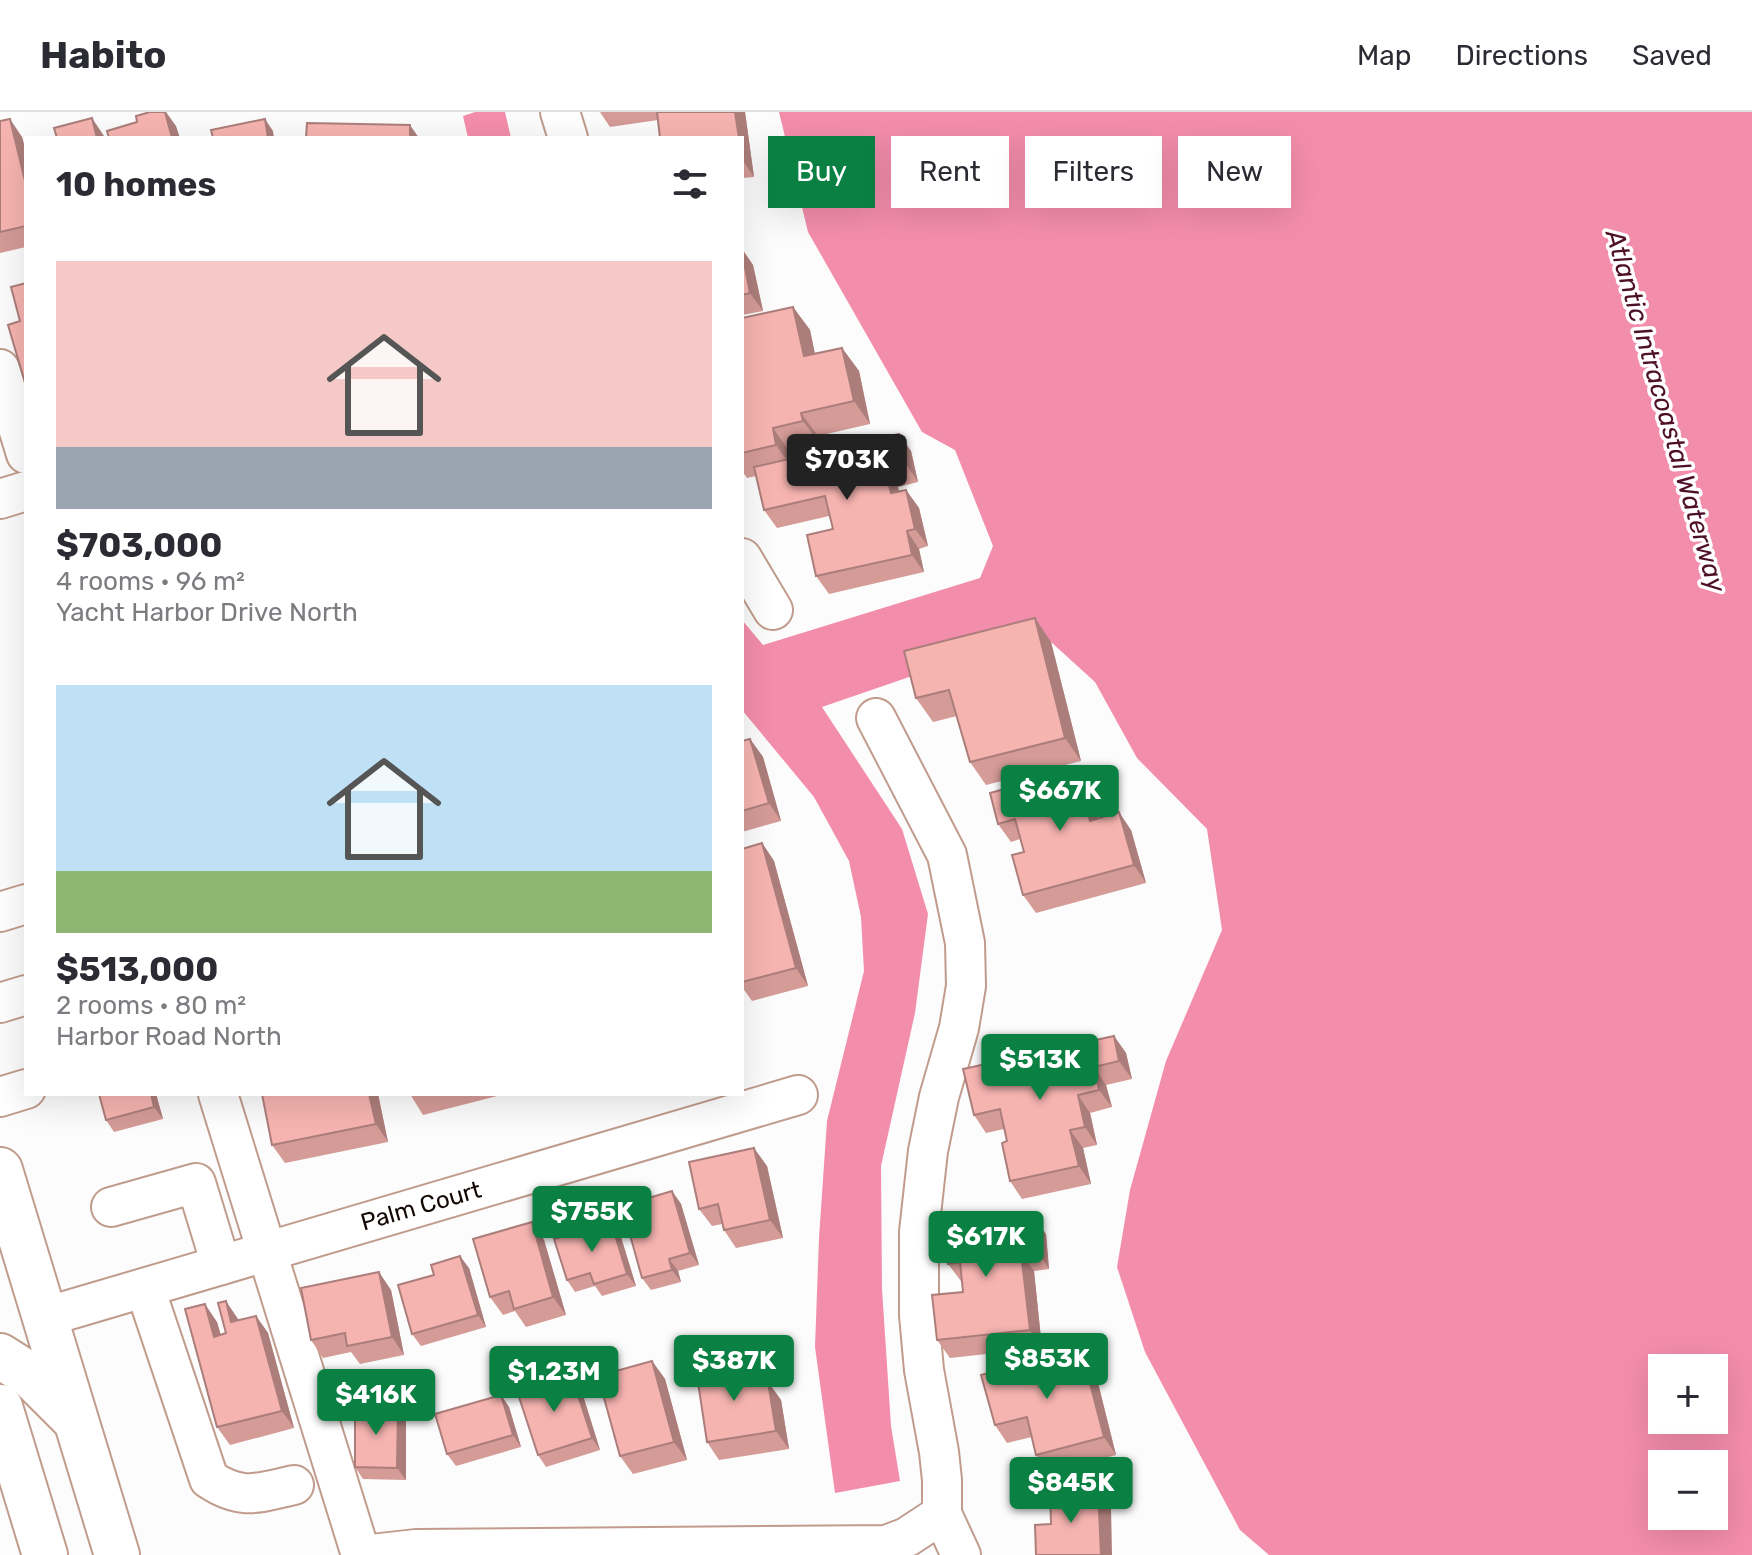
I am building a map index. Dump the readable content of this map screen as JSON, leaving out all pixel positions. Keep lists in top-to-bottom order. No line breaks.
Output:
{"streets":{"street":["Palm Court"]},"water":["Atlantic Intracoastal Waterway"],"page":{"header":"Habito","nav":["Map","Directions","Saved"],"chip":["Buy","Rent","Filters","New"],"heading":"10 homes","list":[{"name":"$703,000","note":"4 rooms · 96 m² · Yacht Harbor Drive North"},{"name":"$513,000","note":"2 rooms · 80 m² · Harbor Road North"}],"price":["$703K","$667K","$513K","$755K","$617K","$853K","$387K","$1.23M","$416K","$845K"],"map_buttons":["+","−"]}}
